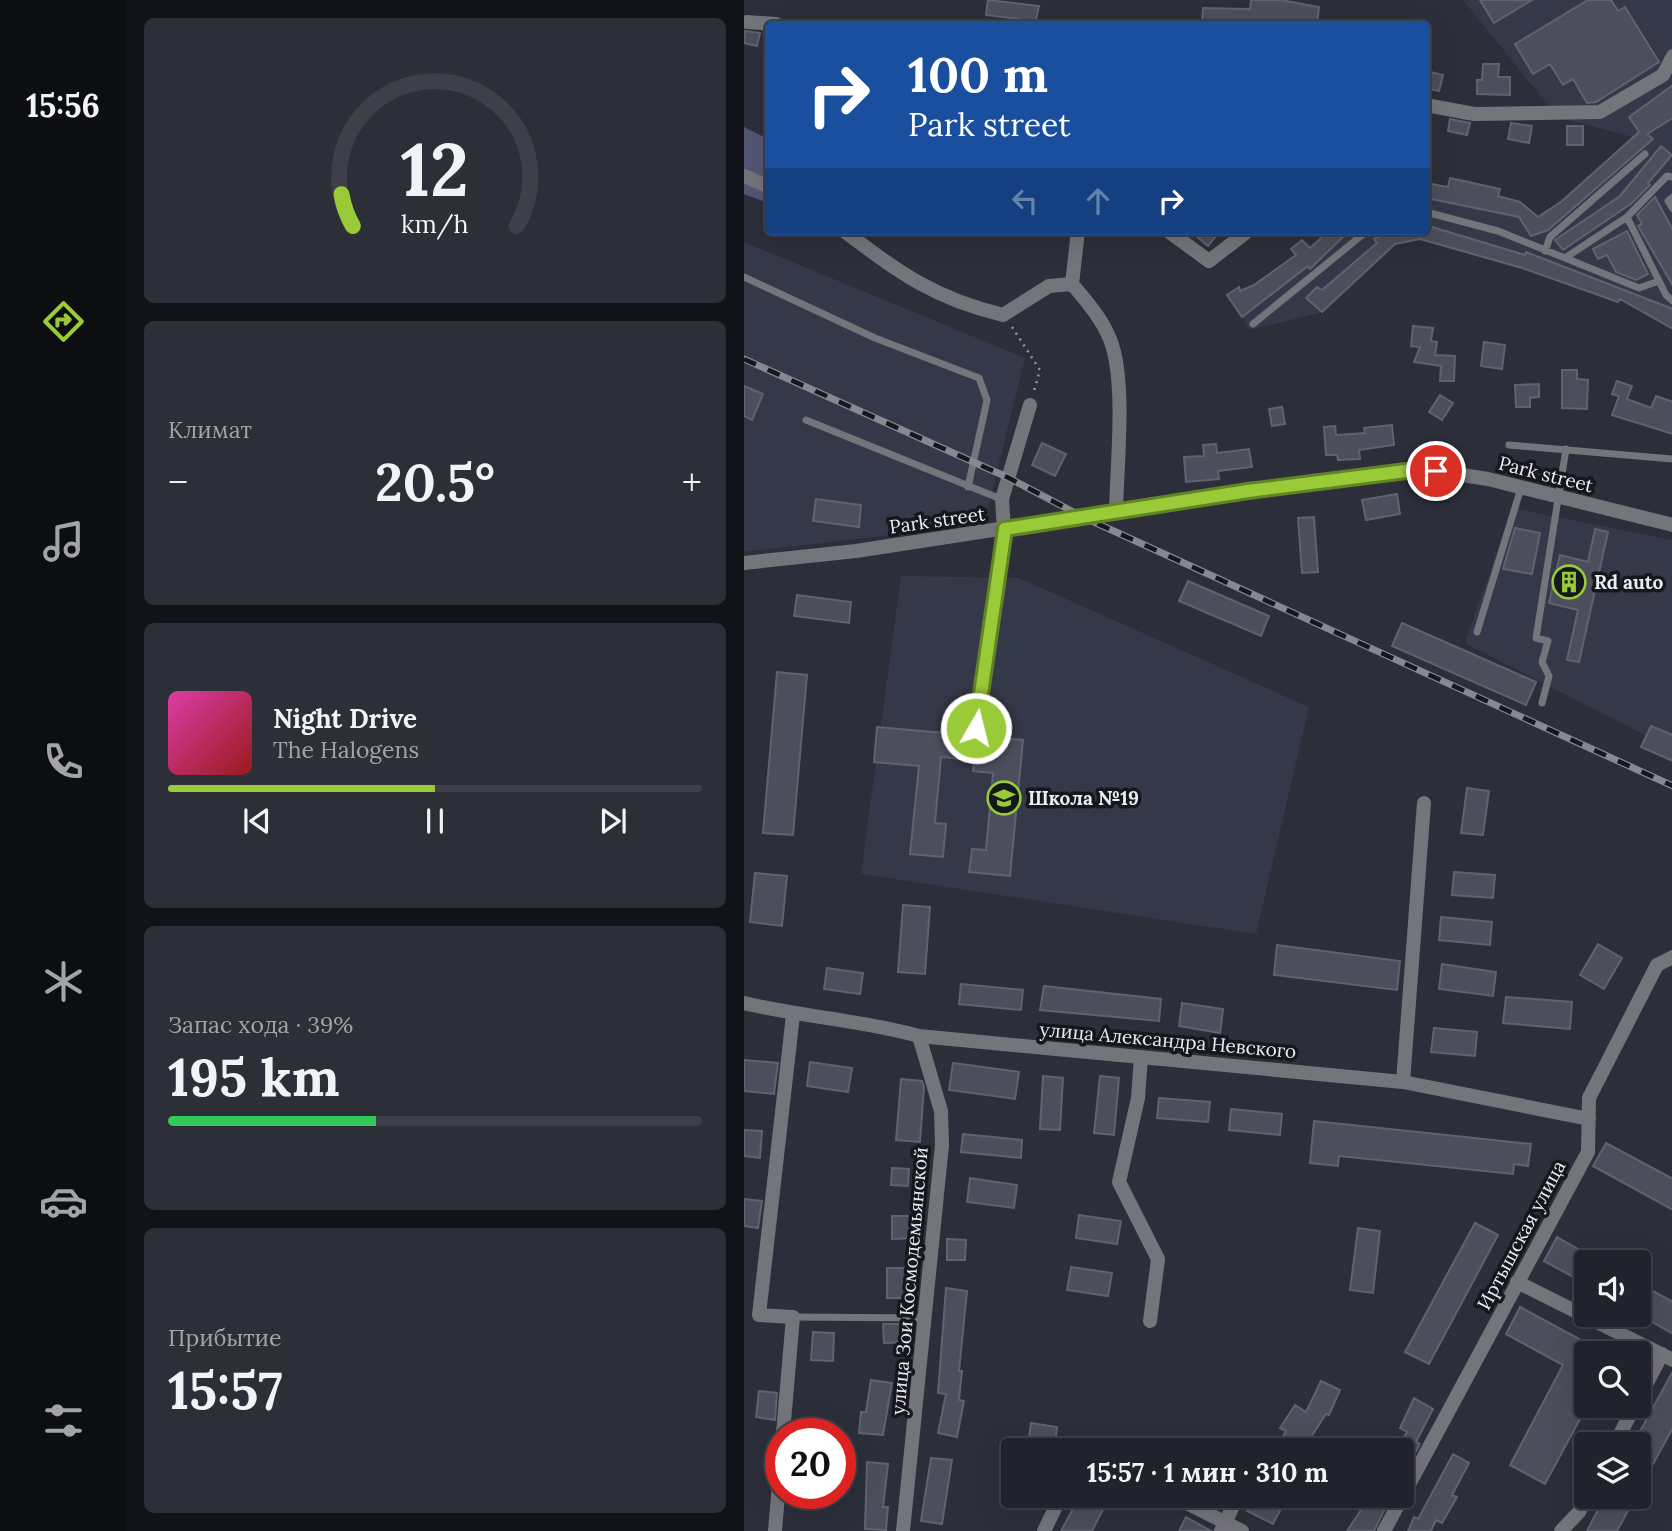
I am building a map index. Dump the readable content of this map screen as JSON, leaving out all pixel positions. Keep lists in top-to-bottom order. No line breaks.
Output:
{"streets":{"street":["Park street","улица Александра Невского","Иртышская улица","улица Зои Космодемьянской"]},"crossings":[["улица Александра Невского","Иртышская улица"],["улица Александра Невского","улица Зои Космодемьянской"]],"places":{"building":["Rd auto"],"school or university":["Школа №19"]},"page":{"tabs":"15:56","turn":["100 m","Park street"],"tile":["Климат",["Запас хода · 39%","195 km"],["Прибытие","15:57"]],"heat":["−","20.5°","+"],"song":["Night Drive","The Halogens"],"limit":"20","trip":"15:57 · 1 мин · 310 m","gauge":["12","km/h"]}}
